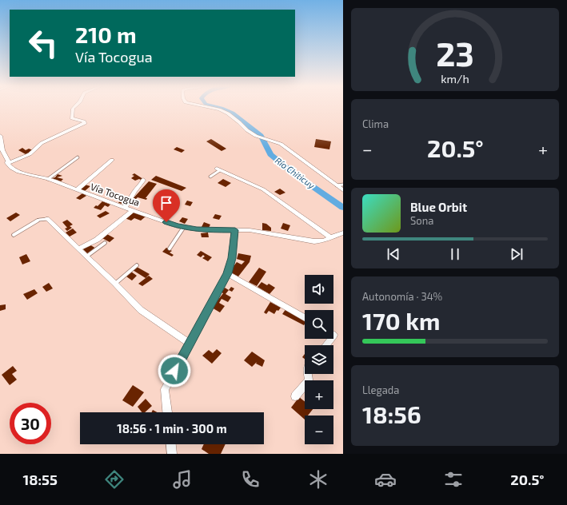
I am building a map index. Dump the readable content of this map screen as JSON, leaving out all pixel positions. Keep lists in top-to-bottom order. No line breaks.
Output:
{"streets":{"street":["Vía Tocogua"]},"water":["Río Chiticuy"],"page":{"turn":["210 m","Vía Tocogua"],"tile":["Clima",["Autonomía · 34%","170 km"],["Llegada","18:56"]],"heat":["−","20.5°","+"],"song":["Blue Orbit","Sona"],"map_buttons":["+","−"],"limit":"30","trip":"18:56 · 1 min · 300 m","tabs":["18:55","20.5°"],"gauge":["23","km/h"]}}
